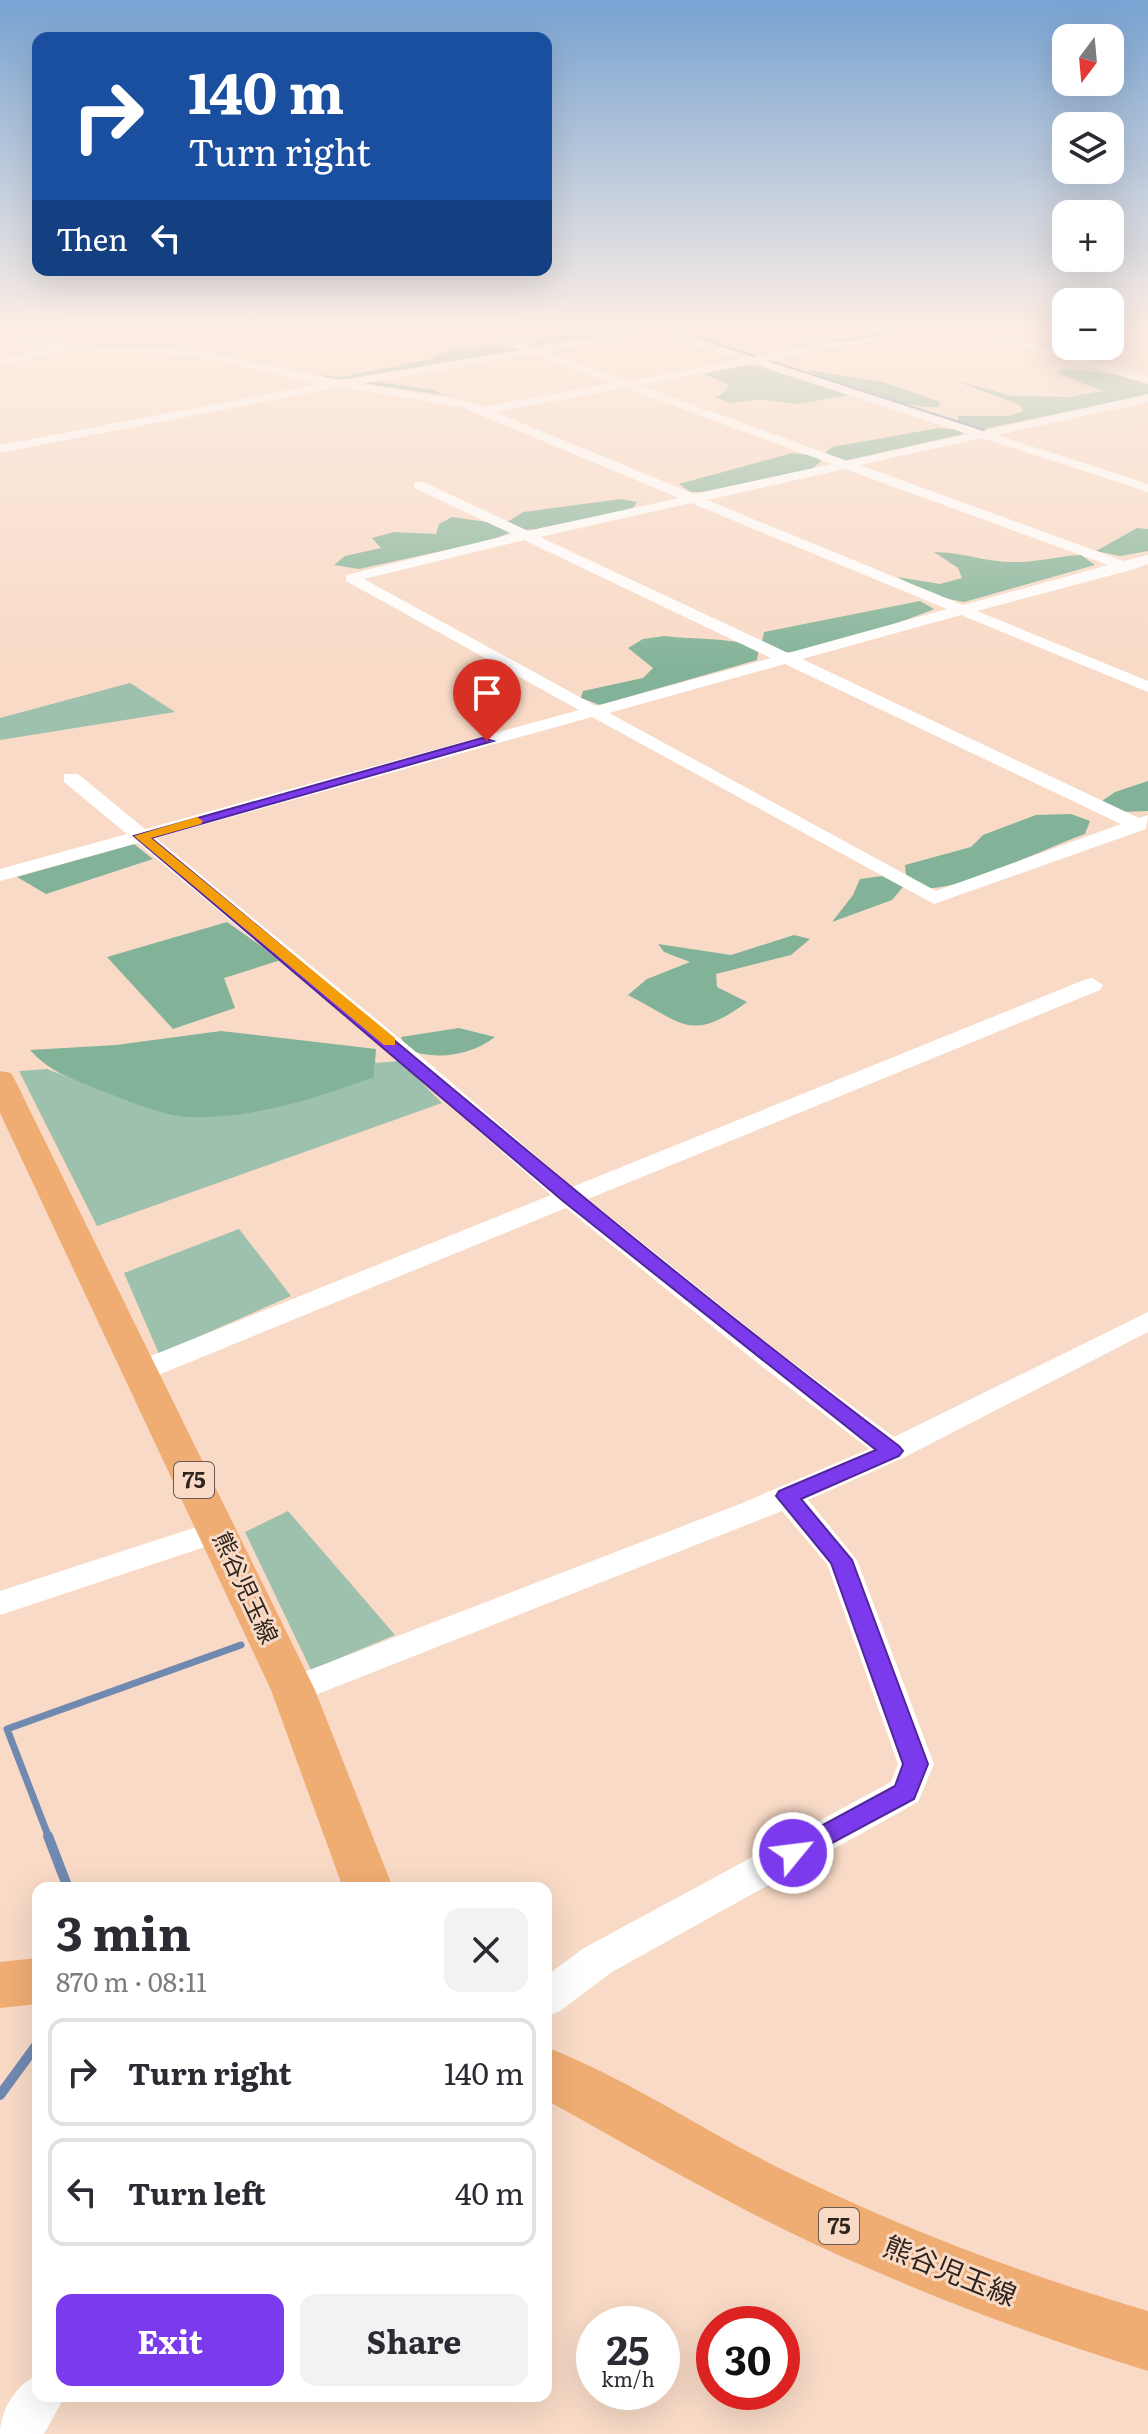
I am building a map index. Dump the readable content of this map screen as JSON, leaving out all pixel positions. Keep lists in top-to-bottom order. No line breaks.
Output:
{"streets":{"main road":["75","熊谷児玉線"]},"north":"bottom","page":{"map_buttons":["+","−"],"turn":["140 m","Turn right"],"then":"Then","heading":["3 min","870 m · 08:11"],"list":[{"name":"Turn right","value":"140 m"},{"name":"Turn left","value":"40 m"}],"buttons":["Exit","Share"],"speed":"25 km/h","limit":"30"}}
